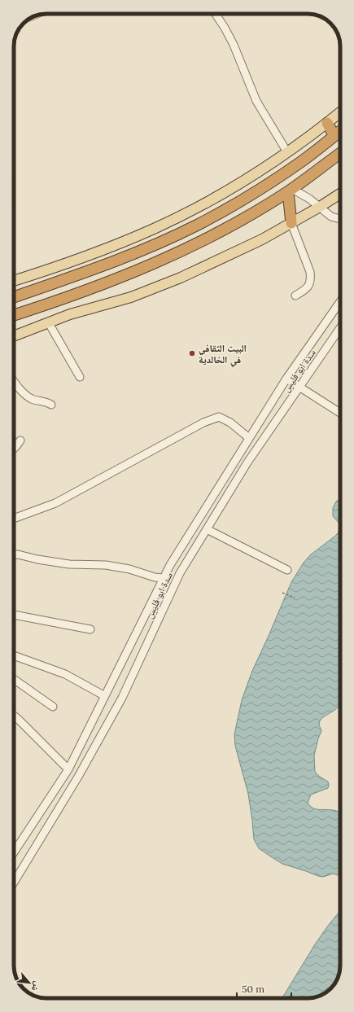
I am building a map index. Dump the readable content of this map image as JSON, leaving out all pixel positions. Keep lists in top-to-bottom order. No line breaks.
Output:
{"streets":{"street":["سدة ابو فليس"]},"places":["البيت الثقافي في الخالدية"],"scale_bar":"50 m","north":"bottom right"}
